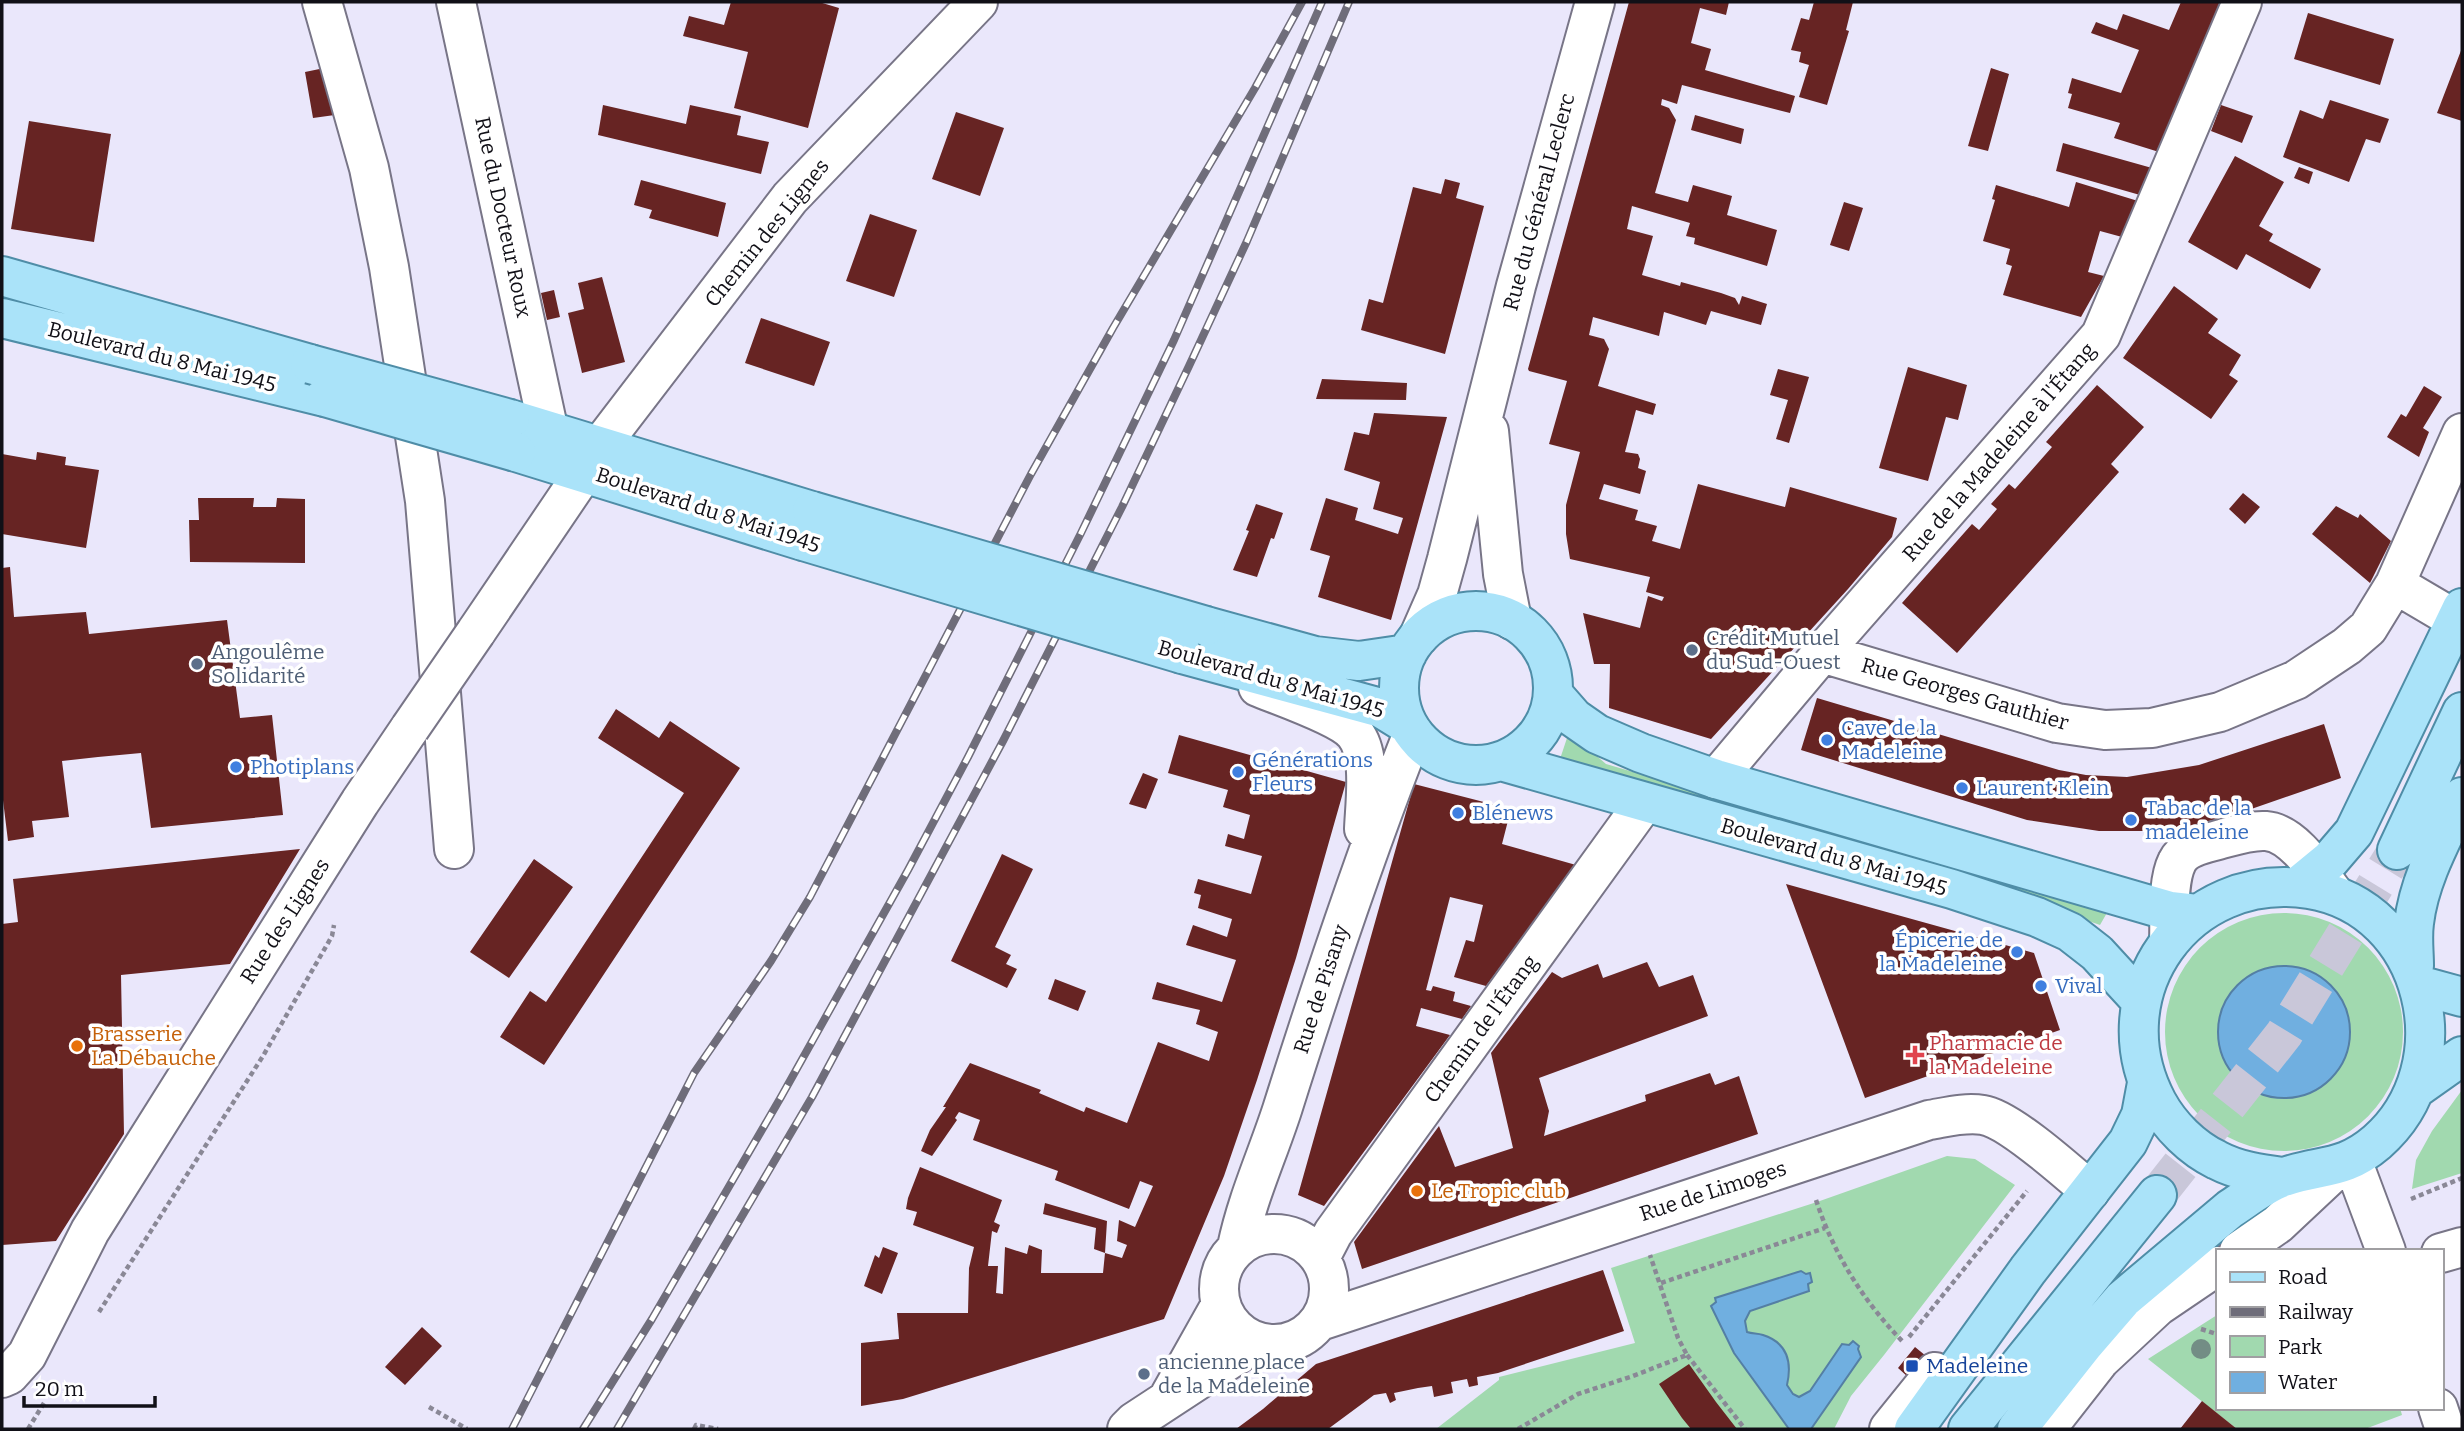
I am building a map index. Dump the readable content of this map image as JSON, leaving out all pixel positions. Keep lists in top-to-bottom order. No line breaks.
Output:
{"streets":{"main road":["Boulevard du 8 Mai 1945"],"street":["Rue du Général Leclerc","Rue du Docteur Roux","Chemin des Lignes","Rue de la Madeleine à l'Étang","Rue Georges Gauthier","Rue des Lignes","Rue de Pisany","Chemin de l'Étang","Rue de Limoges"]},"crossings":[["Rue du Docteur Roux","Boulevard du 8 Mai 1945"],["Chemin des Lignes","Boulevard du 8 Mai 1945"],["Chemin des Lignes","Rue des Lignes"],["Boulevard du 8 Mai 1945","Rue de la Madeleine à l'Étang"],["Boulevard du 8 Mai 1945","Rue des Lignes"],["Boulevard du 8 Mai 1945","Rue de Pisany"],["Boulevard du 8 Mai 1945","Chemin de l'Étang"],["Rue de la Madeleine à l'Étang","Rue Georges Gauthier"],["Rue de Pisany","Chemin de l'Étang"],["Rue de Pisany","Rue de Limoges"],["Chemin de l'Étang","Rue de Limoges"]],"places":{"other":["Crédit Mutuel du Sud-Ouest","Angoulême Solidarité","Cave de la Madeleine","Photiplans","Générations Fleurs","Laurent Klein","Blénews","Tabac de la madeleine","Épicerie de la Madeleine","Vival","Brasserie La Débauche","Le Tropic club","ancienne place de la Madeleine"],"health":["Pharmacie de la Madeleine"],"transit":["Madeleine"]},"legend":["Road","Railway","Park","Water"],"scale_bar":"20 m"}
